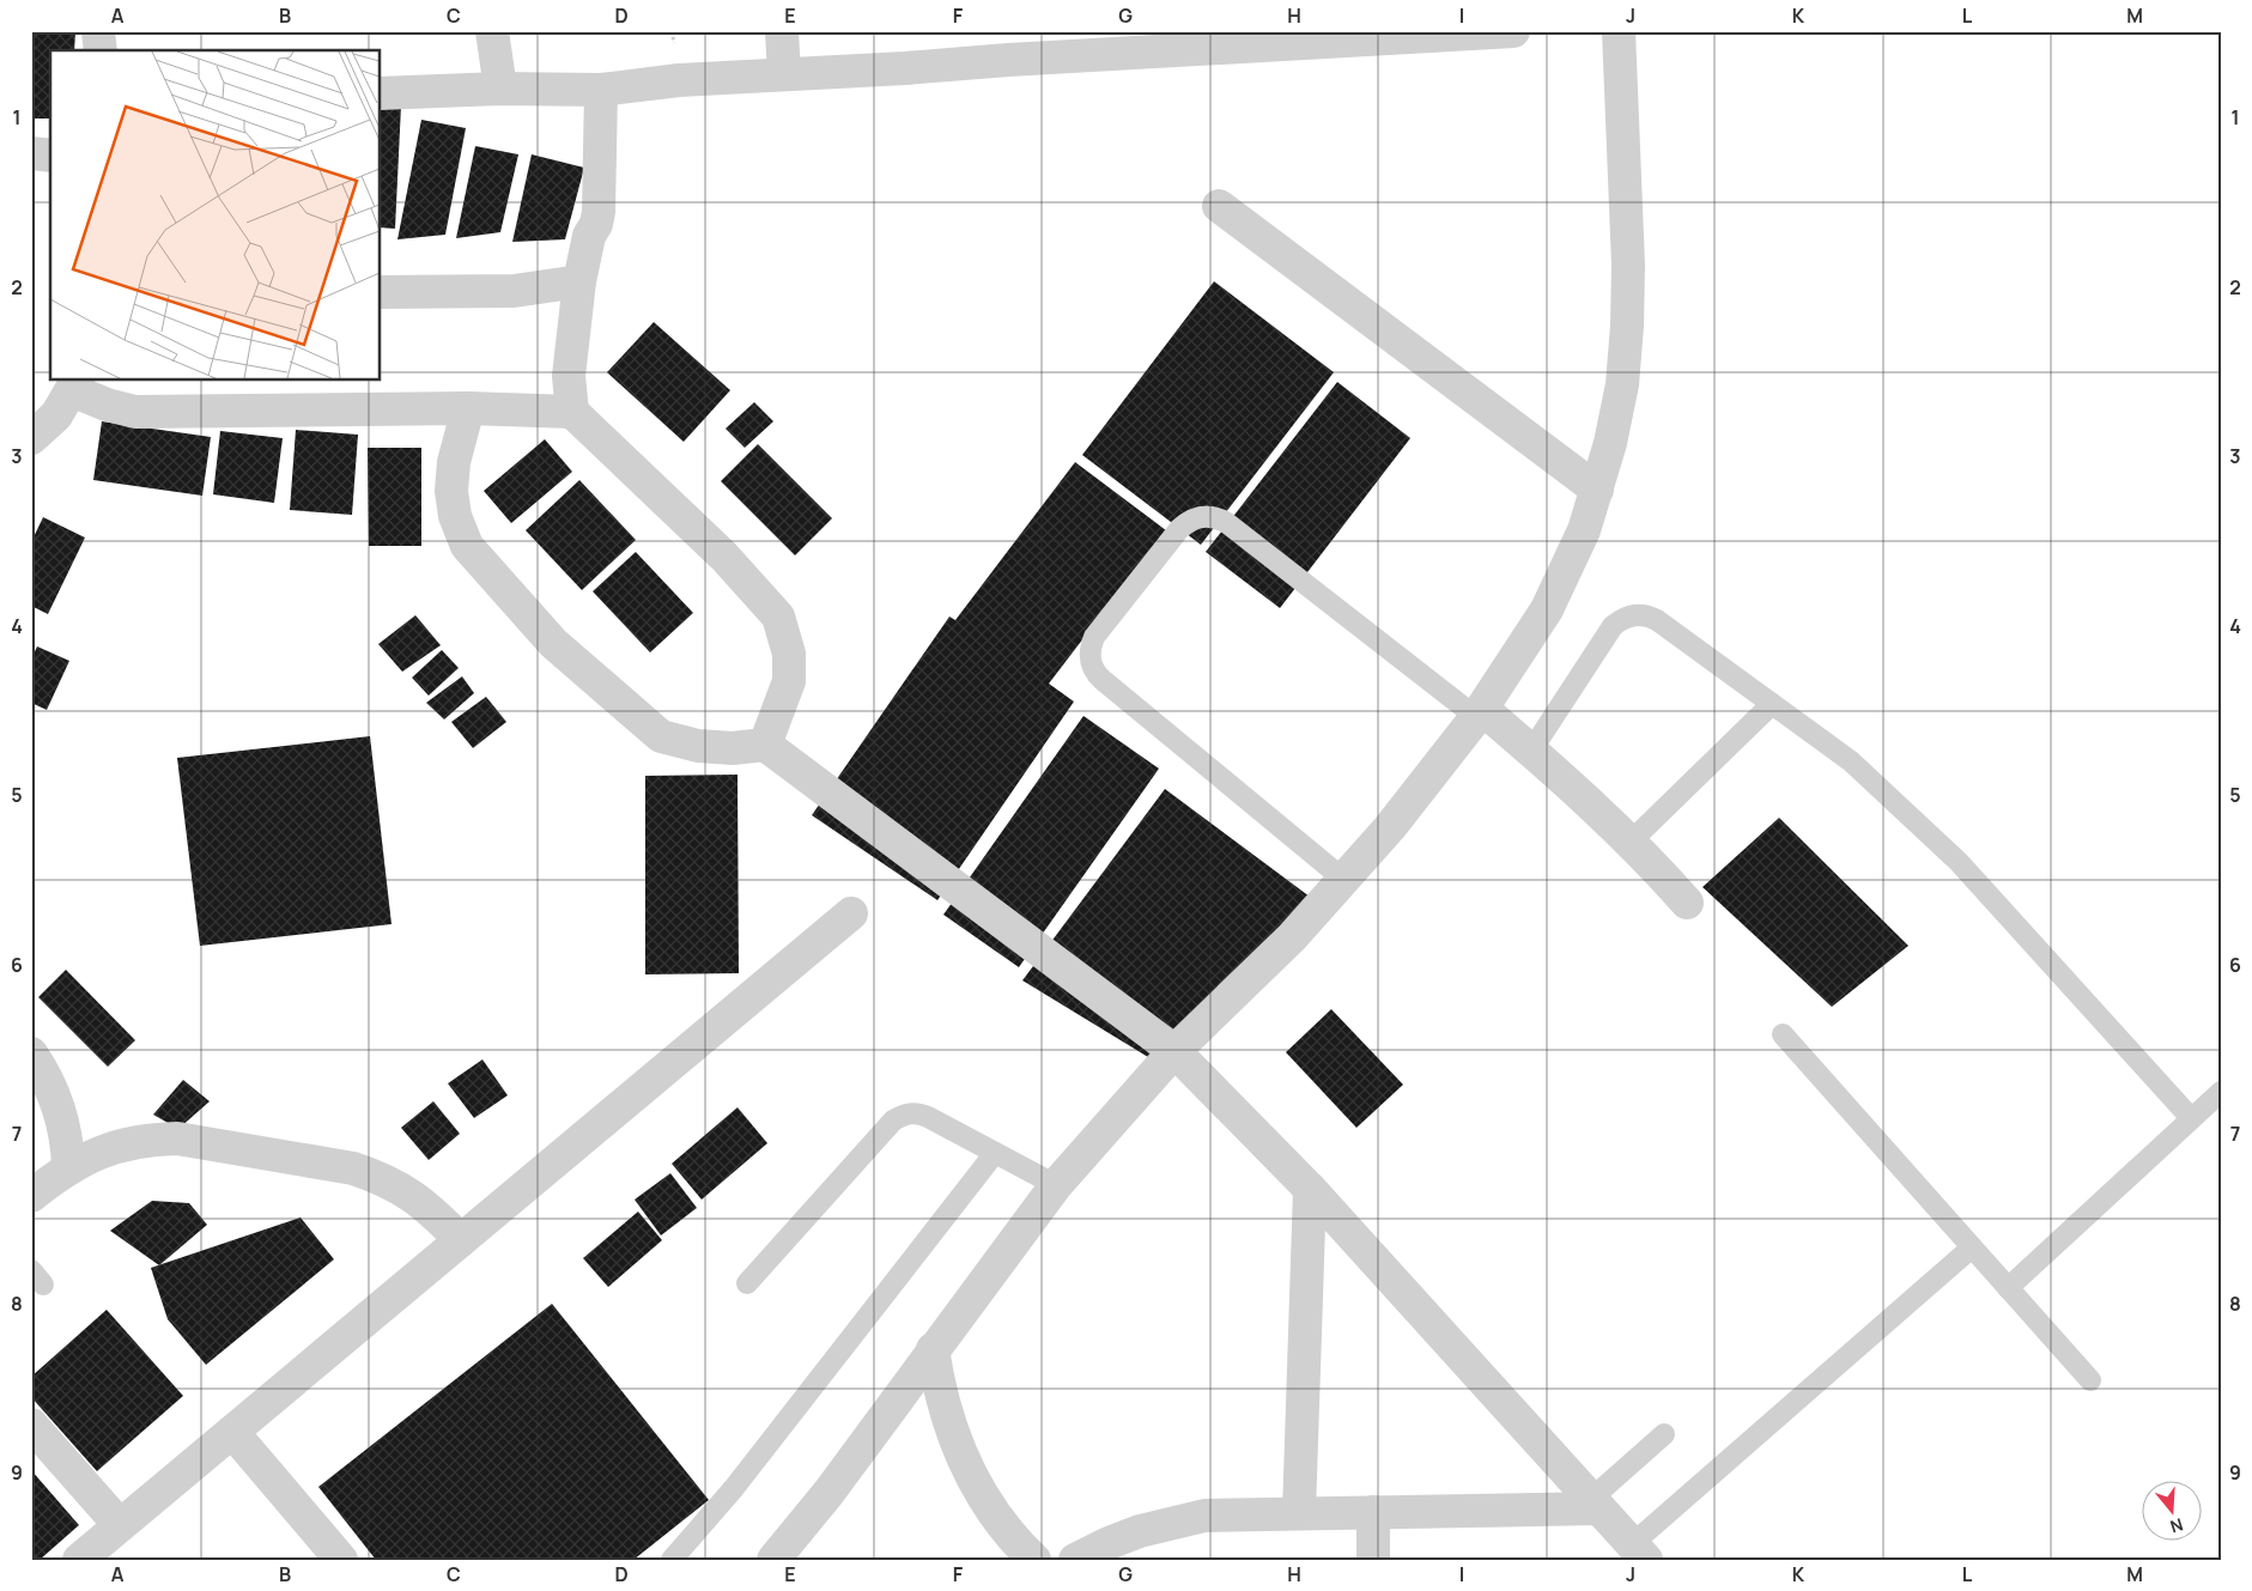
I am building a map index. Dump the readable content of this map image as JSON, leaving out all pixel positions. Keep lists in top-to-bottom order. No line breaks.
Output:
{"north":"bottom","grid":{"columns":["A","B","C","D","E","F","G","H","I","J","K","L","M"],"rows":["1","2","3","4","5","6","7","8","9"]}}
